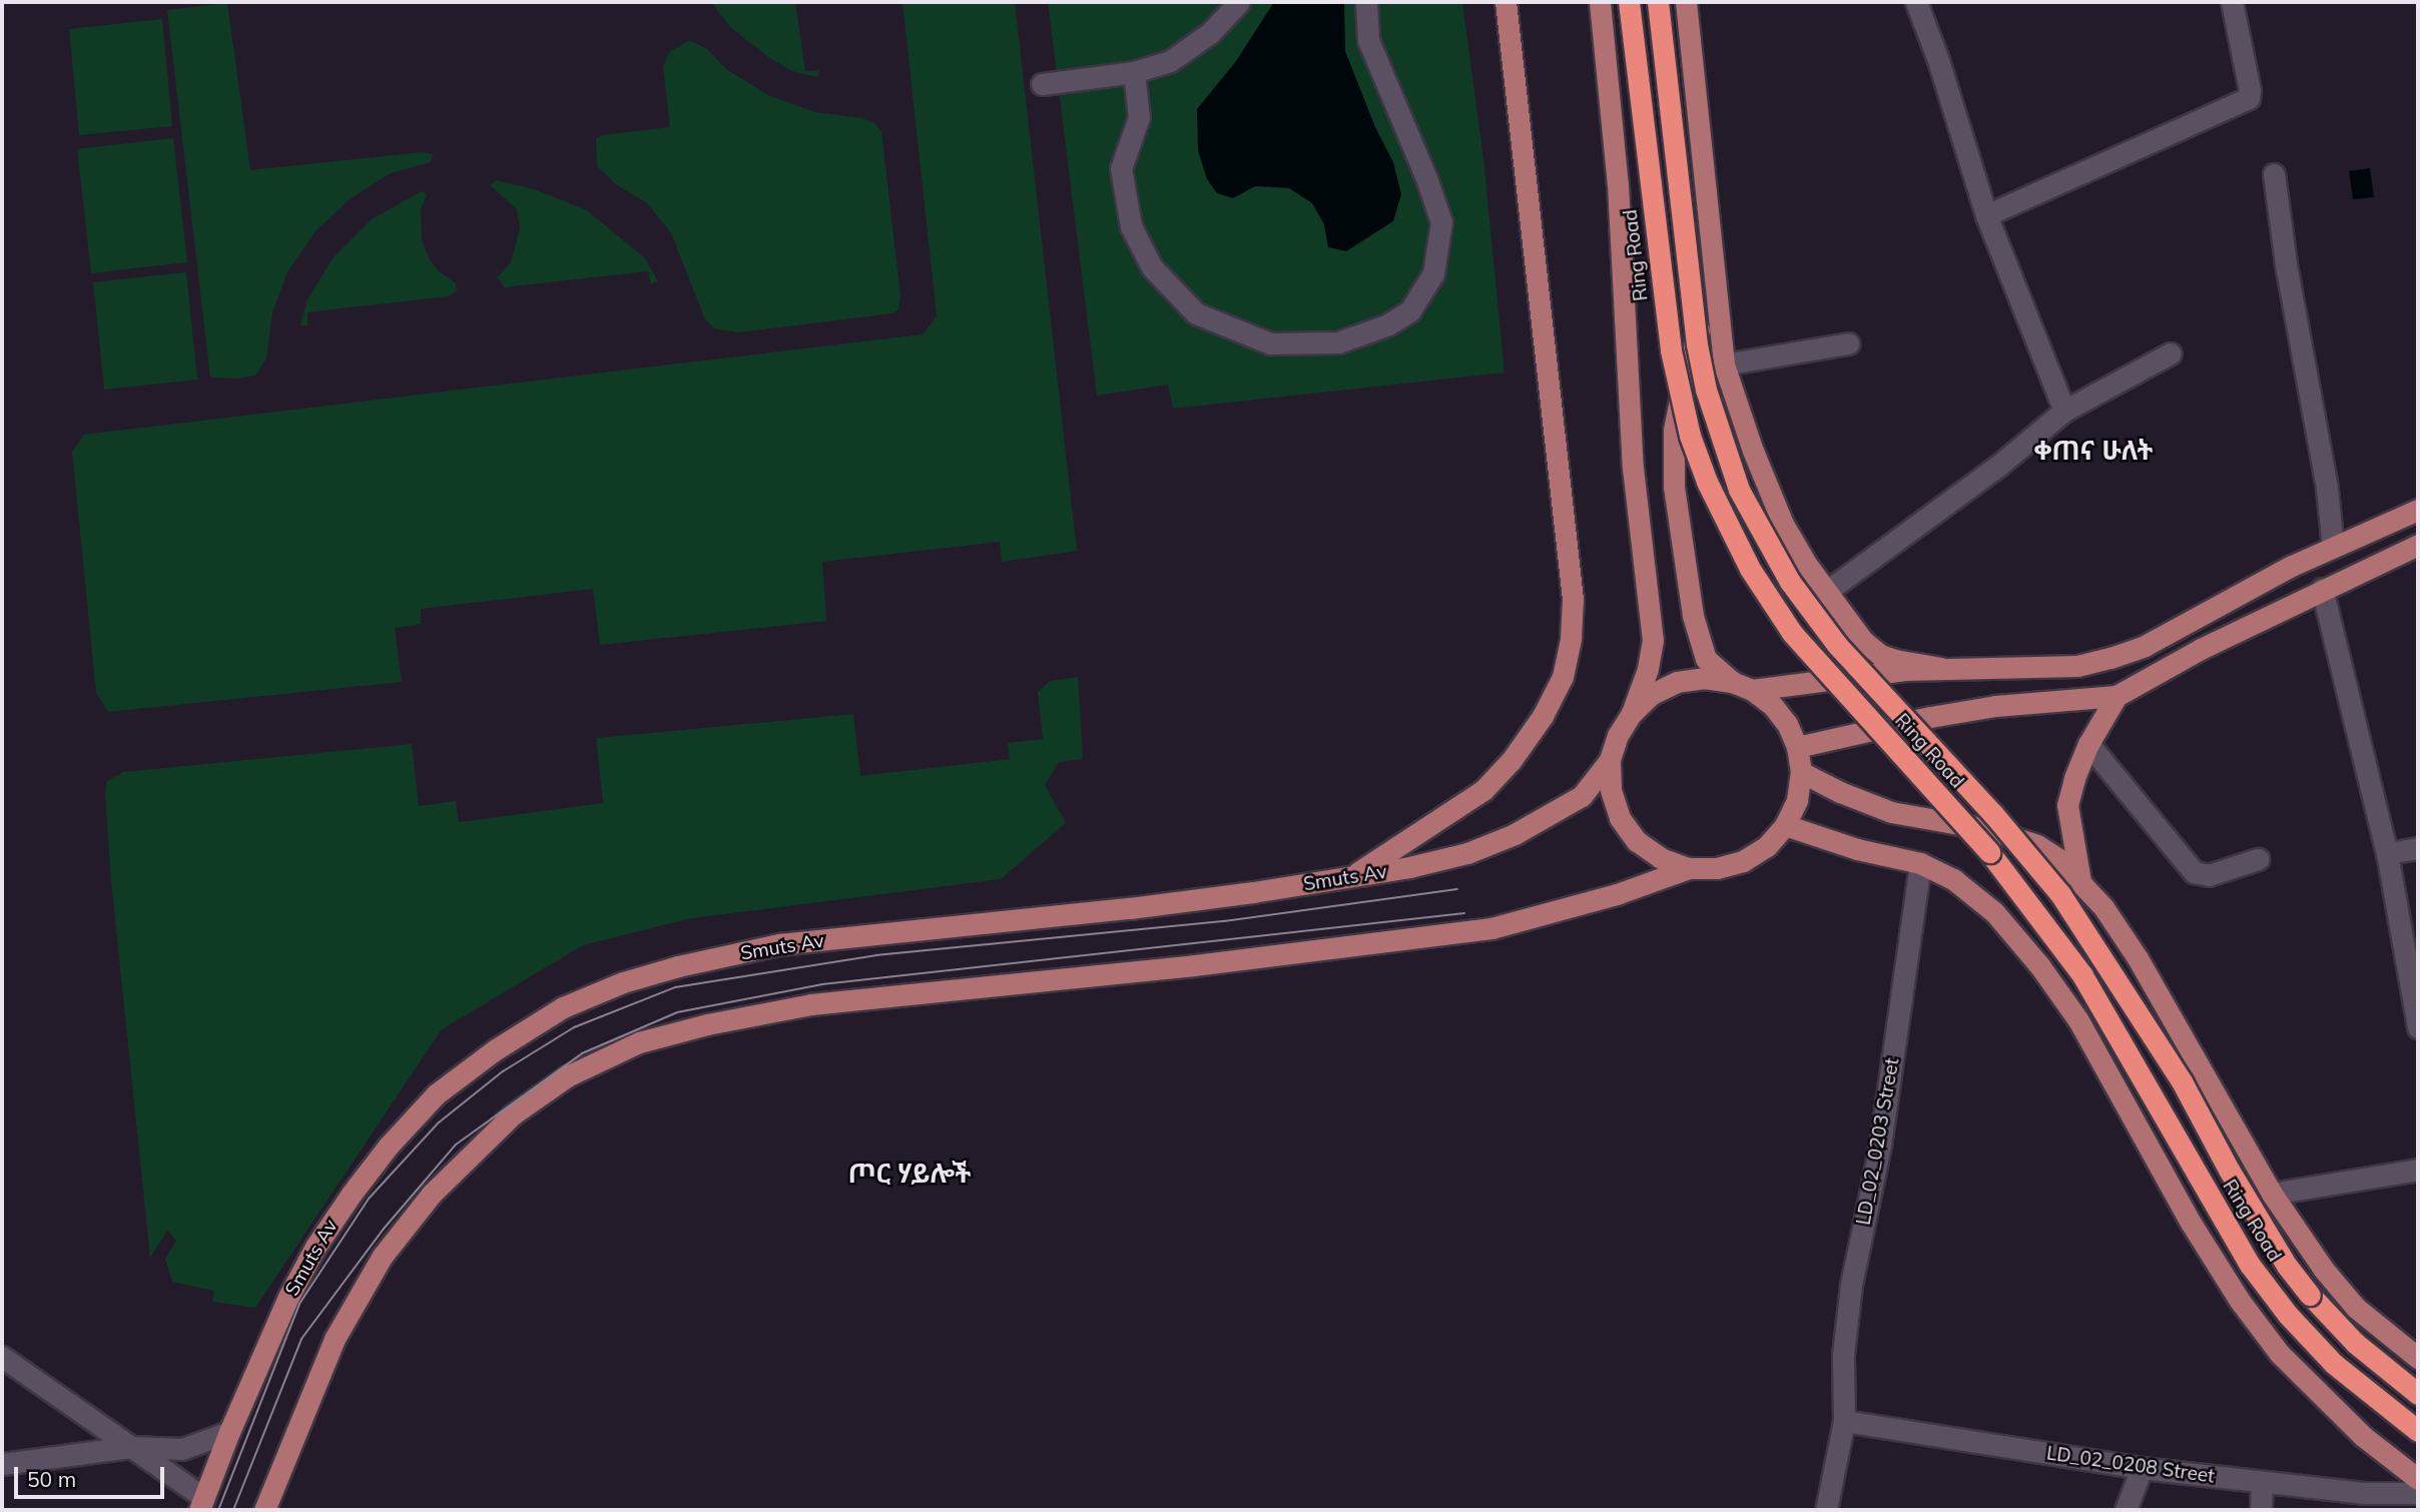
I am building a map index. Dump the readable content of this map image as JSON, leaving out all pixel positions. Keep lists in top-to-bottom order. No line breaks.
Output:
{"streets":{"highway":["Ring Road"],"main road":["Smuts Av"],"street":["LD_02_0203 Street","LD_02_0208 Street"]},"crossings":[["LD_02_0203 Street","LD_02_0208 Street"]],"districts":["ቀጠና ሁለት","ጦር ሃይሎች"],"scale_bar":"50 m"}
